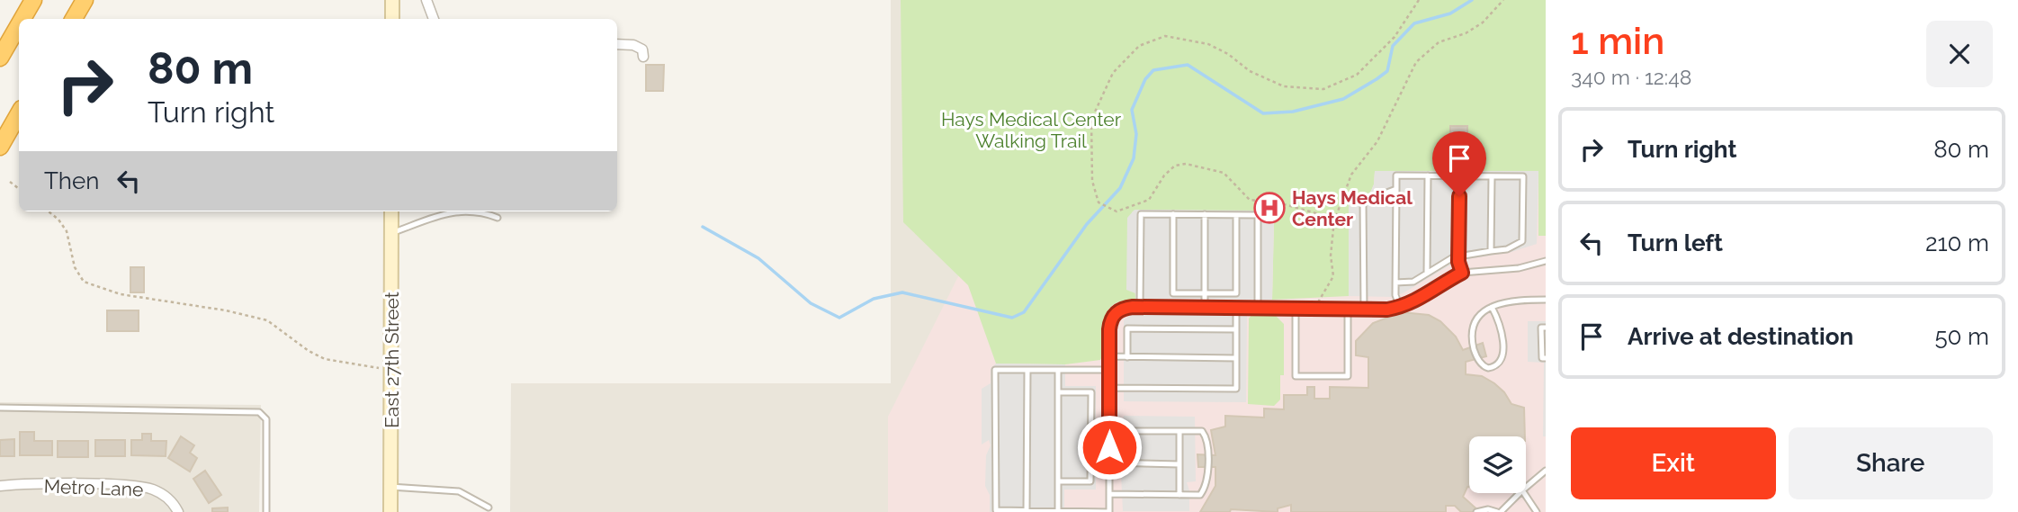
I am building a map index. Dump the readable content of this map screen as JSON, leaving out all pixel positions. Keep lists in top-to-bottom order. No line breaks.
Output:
{"streets":{"main road":["East 27th Street"],"street":["Metro Lane"]},"parks":["Hays Medical Center Walking Trail"],"places":{"hospital":["Hays Medical Center"]},"page":{"heading":["1 min","340 m · 12:48"],"turn":["80 m","Turn right"],"list":[{"name":"Turn right","value":"80 m"},{"name":"Turn left","value":"210 m"},{"name":"Arrive at destination","value":"50 m"}],"then":"Then","buttons":["Exit","Share"]}}
